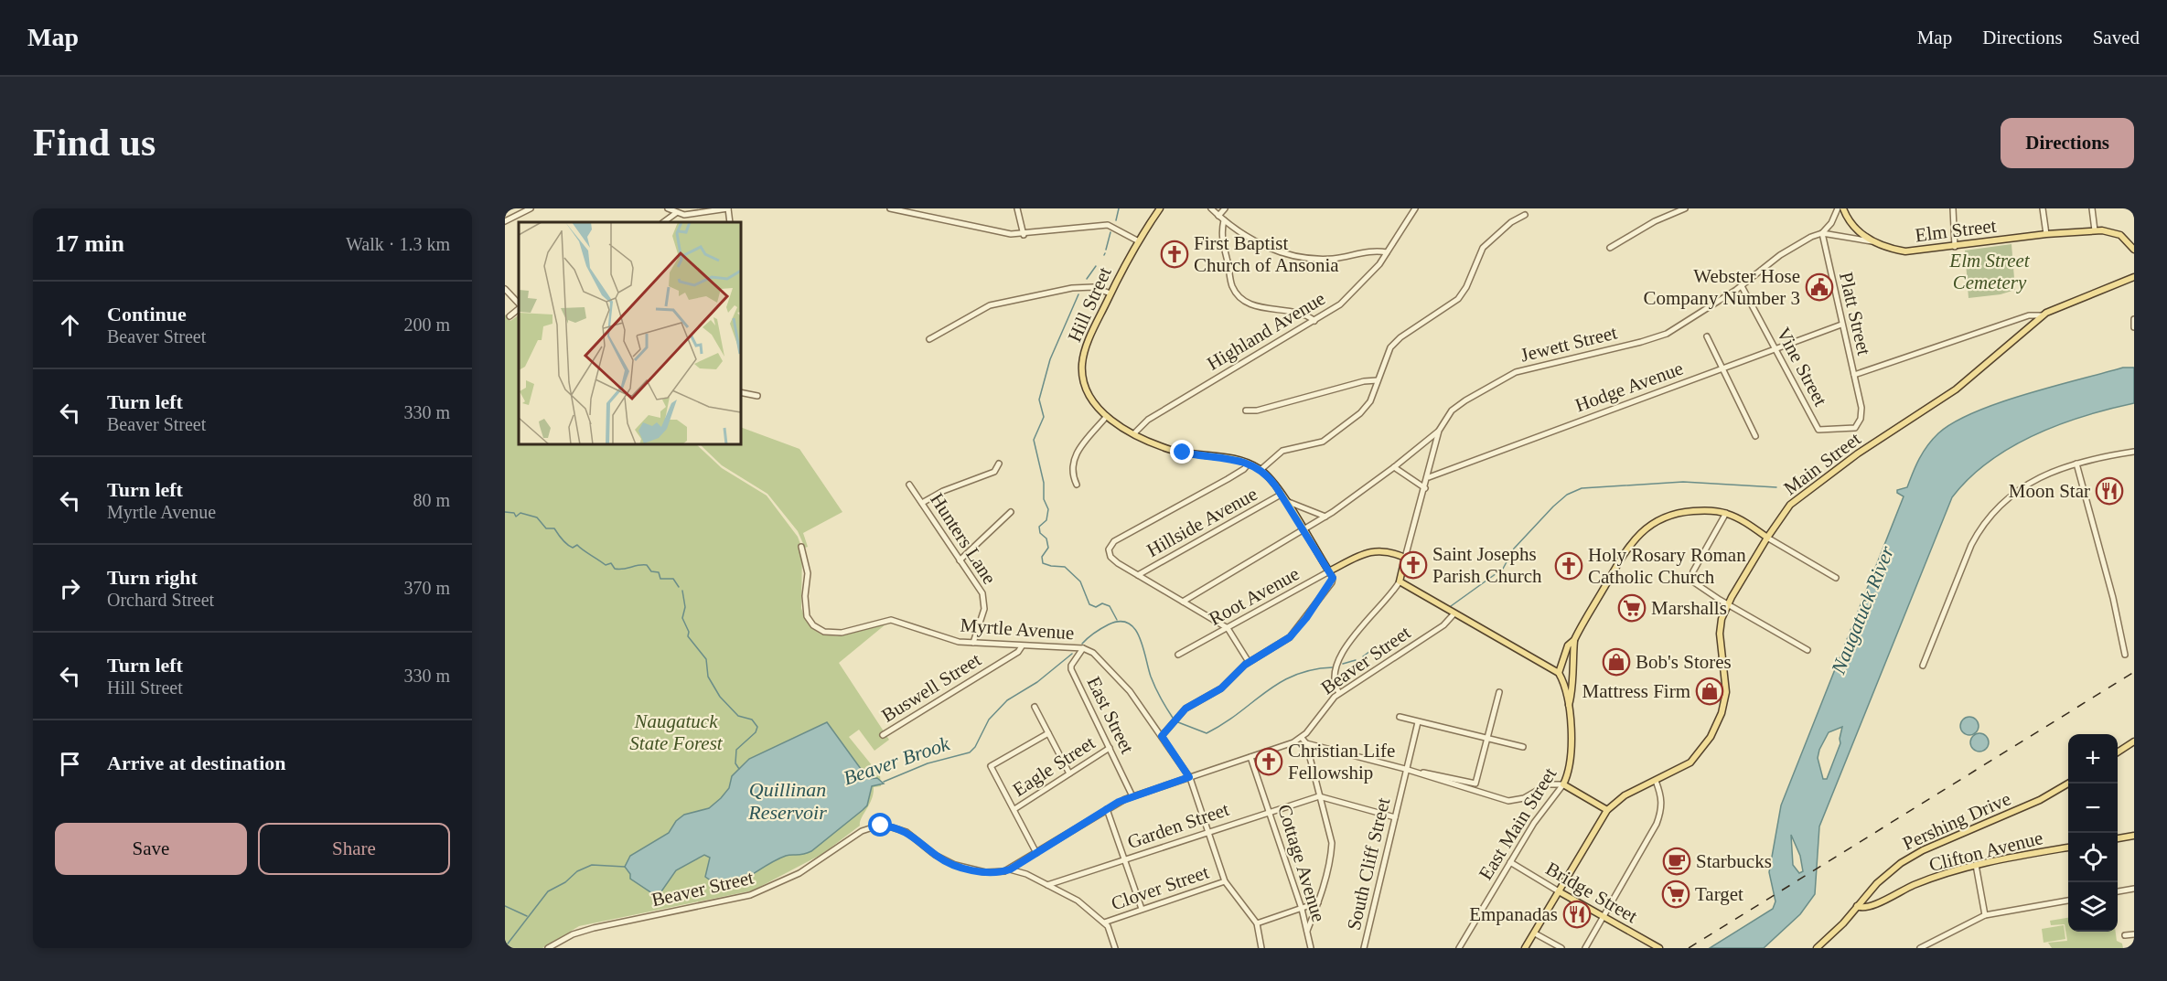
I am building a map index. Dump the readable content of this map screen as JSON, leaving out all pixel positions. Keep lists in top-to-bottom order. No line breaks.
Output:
{"streets":{"main road":["Elm Street","Hill Street","Jewett Street","Main Street","Root Avenue","Pershing Drive","East Main Street","Clifton Avenue","Bridge Street"],"street":["Platt Street","Highland Avenue","Vine Street","Hodge Avenue","Hillside Avenue","Hunters Lane","Myrtle Avenue","Beaver Street","Buswell Street","East Street","Eagle Street","Garden Street","Cottage Avenue","South Cliff Street","Clover Street"]},"crossings":[["Elm Street","Platt Street"],["Elm Street","Jewett Street"],["Hill Street","Highland Avenue"],["Hill Street","Hillside Avenue"],["Hill Street","Root Avenue"],["Platt Street","Jewett Street"],["Platt Street","Vine Street"],["Platt Street","Hodge Avenue"],["Jewett Street","Vine Street"],["Jewett Street","Hodge Avenue"],["Jewett Street","Root Avenue"],["Jewett Street","Beaver Street"],["Vine Street","Hodge Avenue"],["Main Street","Bridge Street"],["Hunters Lane","Myrtle Avenue"],["Myrtle Avenue","Beaver Street"],["Myrtle Avenue","Buswell Street"],["Myrtle Avenue","East Street"],["Myrtle Avenue","Garden Street"],["Myrtle Avenue","Clover Street"],["Beaver Street","East Street"],["Beaver Street","Cottage Avenue"],["East Street","Eagle Street"],["Pershing Drive","Clifton Avenue"],["East Main Street","Bridge Street"],["Garden Street","Cottage Avenue"]],"water":["Naugatuck River","Beaver Brook","Quillinan Reservoir"],"parks":["Elm Street Cemetery","Naugatuck State Forest"],"places":{"church":["First Baptist Church of Ansonia","Saint Josephs Parish Church","Holy Rosary Roman Catholic Church","Christian Life Fellowship"],"public building":["Webster Hose Company Number 3"],"restaurant":["Moon Star","Empanadas"],"supermarket":["Marshalls","Target"],"shop":["Bob's Stores","Mattress Firm"],"cafe":["Starbucks"]},"page":{"header":"Map","nav":["Map","Directions","Saved"],"buttons":["Directions",["Save","Share"]],"title":"Find us","heading":["17 min","Walk · 1.3 km"],"list":[["Continue","Beaver Street","200 m"],["Turn left","Beaver Street","330 m"],["Turn left","Myrtle Avenue","80 m"],["Turn right","Orchard Street","370 m"],["Turn left","Hill Street","330 m"],"Arrive at destination"],"map_buttons":["+","−"]}}
